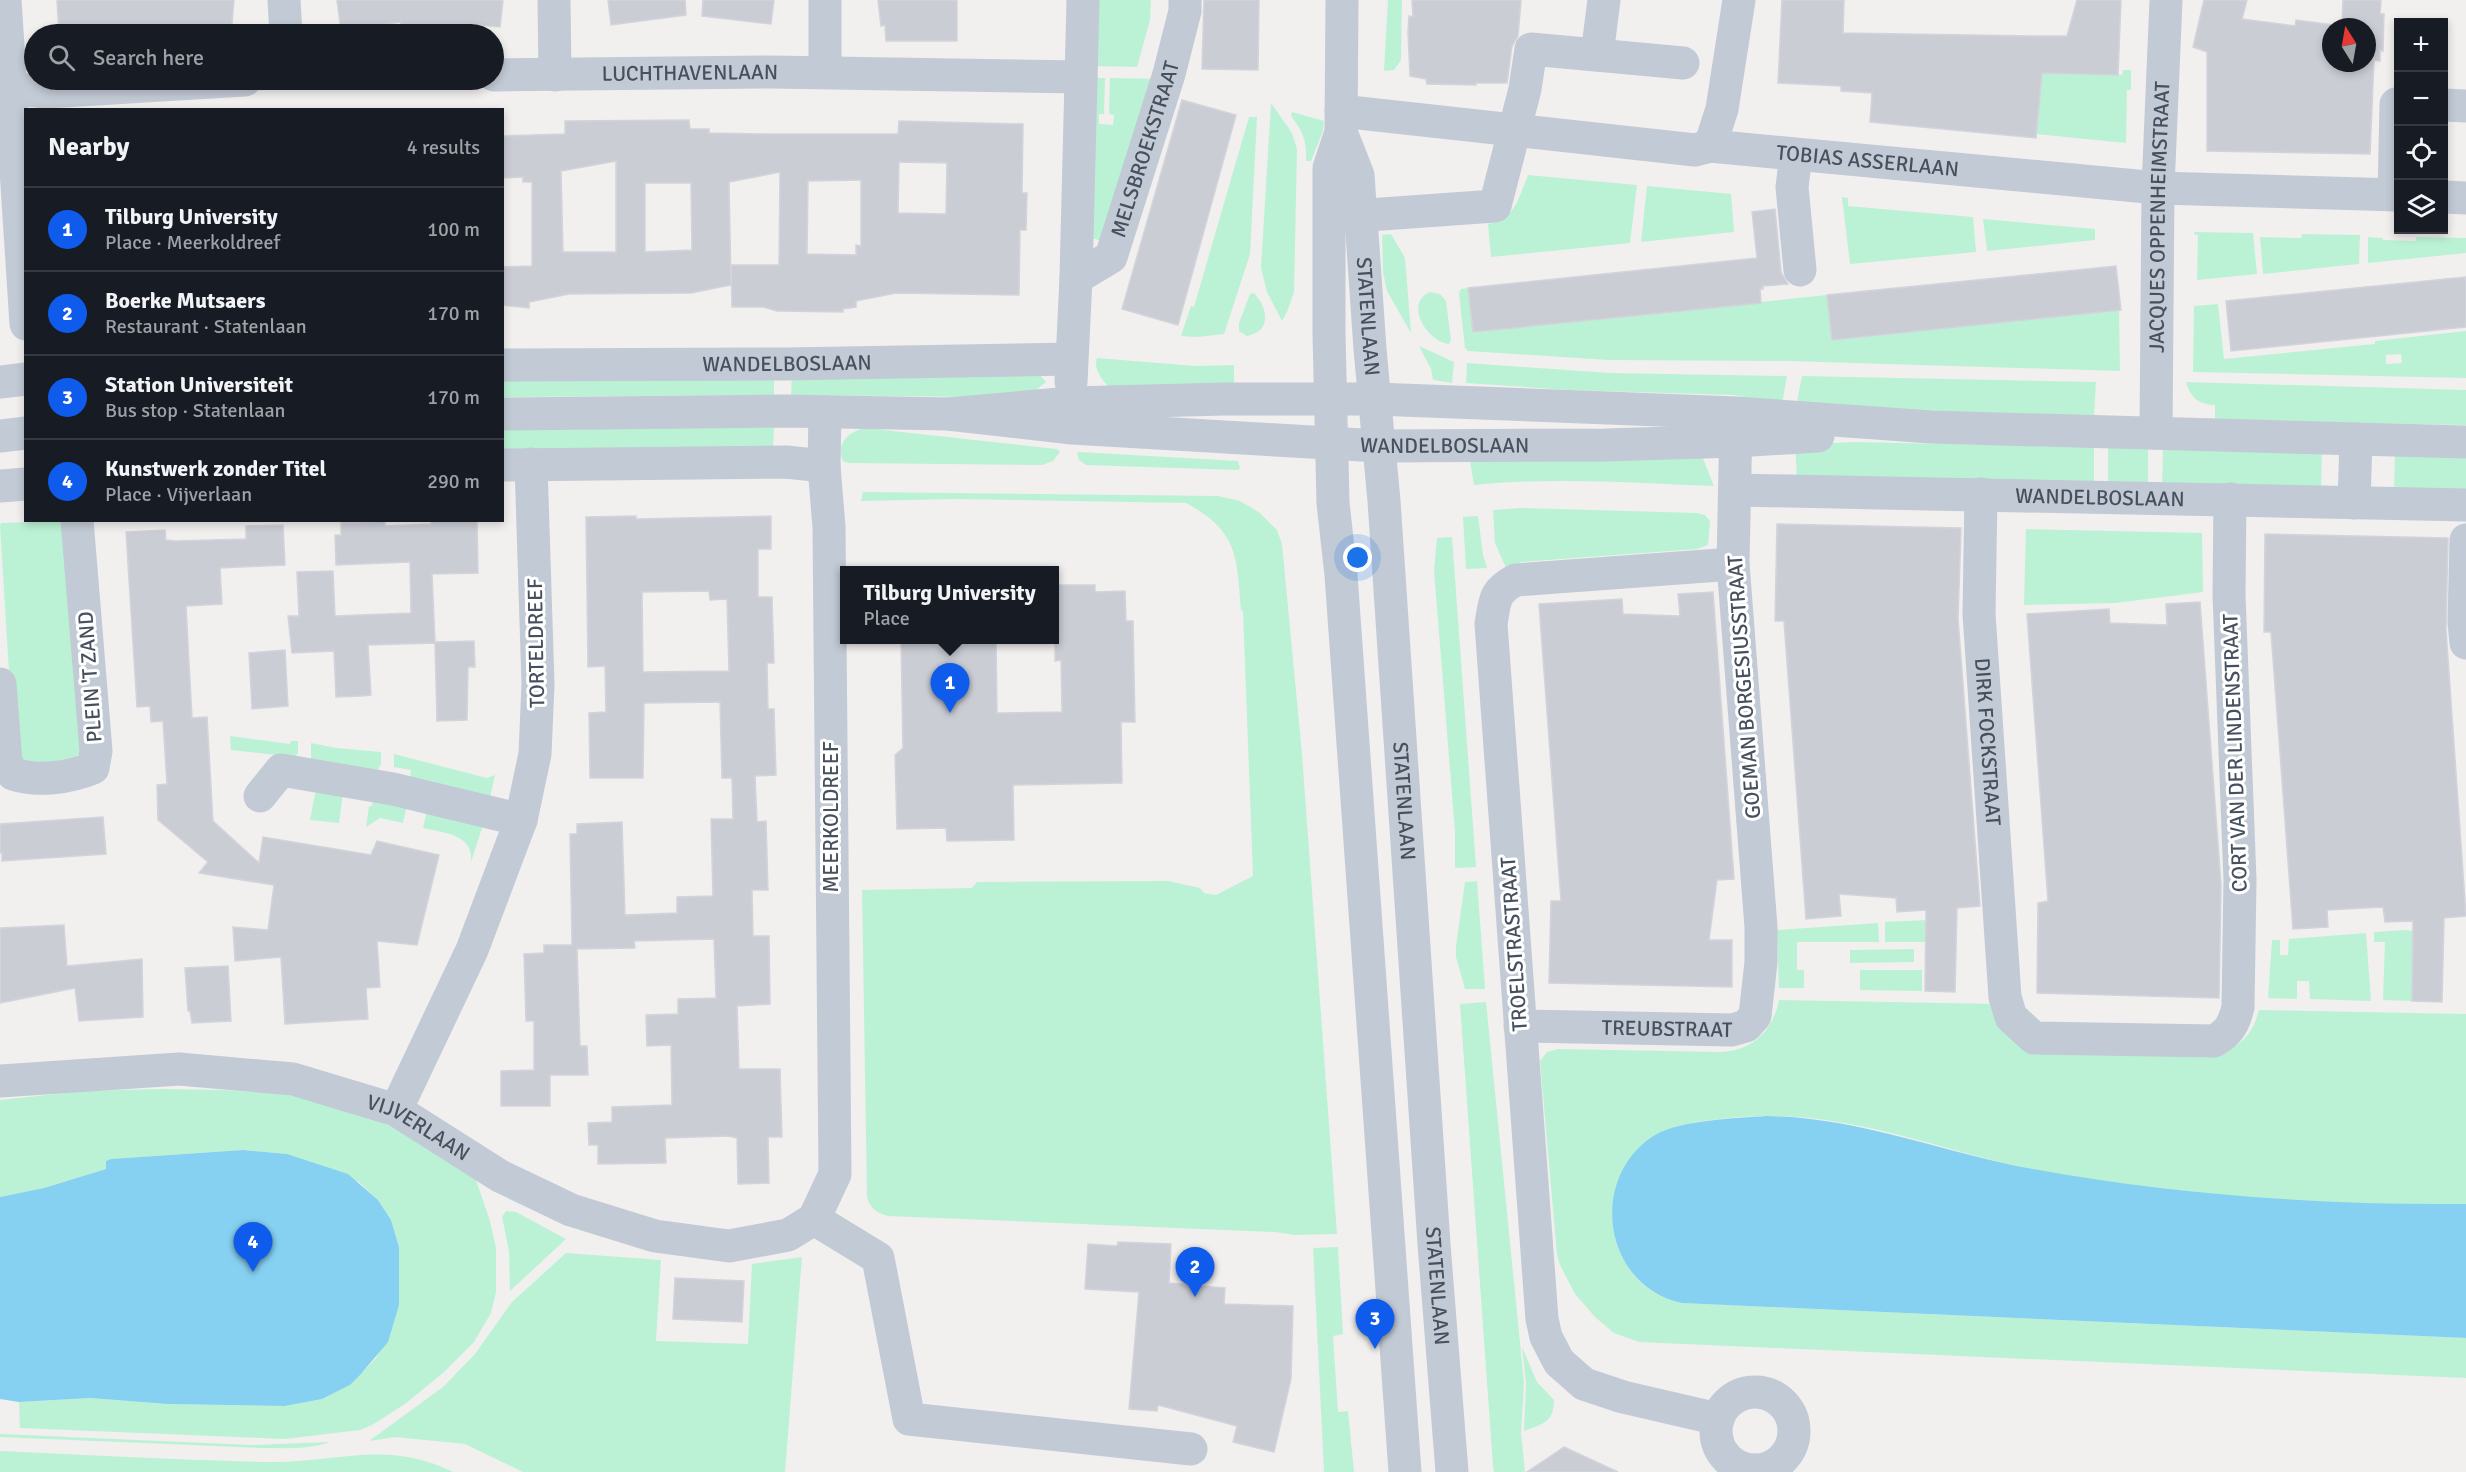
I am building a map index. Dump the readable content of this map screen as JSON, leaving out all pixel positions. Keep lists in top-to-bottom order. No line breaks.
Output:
{"streets":{"street":["LUCHTHAVENLAAN","MELSBROEKSTRAAT","TOBIAS ASSERLAAN","JACQUES OPPENHEIMSTRAAT","STATENLAAN","WANDELBOSLAAN","TORTELDREEF","PLEIN 'T ZAND","GOEMAN BORGESIUSSTRAAT","DIRK FOCKSTRAAT","CORT VAN DER LINDENSTRAAT","MEERKOLDREEF","TROELSTRASTRAAT","TREUBSTRAAT","VIJVERLAAN"]},"crossings":[["LUCHTHAVENLAAN","MELSBROEKSTRAAT"],["MELSBROEKSTRAAT","WANDELBOSLAAN"],["TOBIAS ASSERLAAN","JACQUES OPPENHEIMSTRAAT"],["TOBIAS ASSERLAAN","STATENLAAN"],["JACQUES OPPENHEIMSTRAAT","WANDELBOSLAAN"],["STATENLAAN","WANDELBOSLAAN"],["WANDELBOSLAAN","GOEMAN BORGESIUSSTRAAT"],["WANDELBOSLAAN","DIRK FOCKSTRAAT"],["WANDELBOSLAAN","CORT VAN DER LINDENSTRAAT"],["WANDELBOSLAAN","MEERKOLDREEF"],["TORTELDREEF","VIJVERLAAN"],["GOEMAN BORGESIUSSTRAAT","TROELSTRASTRAAT"],["GOEMAN BORGESIUSSTRAAT","TREUBSTRAAT"],["DIRK FOCKSTRAAT","CORT VAN DER LINDENSTRAAT"],["MEERKOLDREEF","VIJVERLAAN"],["TROELSTRASTRAAT","TREUBSTRAAT"]],"north":"top","page":{"map_buttons":["+","−"],"search":"Search here","heading":["Nearby","4 results"],"list":[{"mark":"1","name":"Tilburg University","note":"Place · Meerkoldreef","value":"100 m"},{"mark":"2","name":"Boerke Mutsaers","note":"Restaurant · Statenlaan","value":"170 m"},{"mark":"3","name":"Station Universiteit","note":"Bus stop · Statenlaan","value":"170 m"},{"mark":"4","name":"Kunstwerk zonder Titel","note":"Place · Vijverlaan","value":"290 m"}],"popup":["Tilburg University","Place"],"pins":["1","4","2","3"]}}
